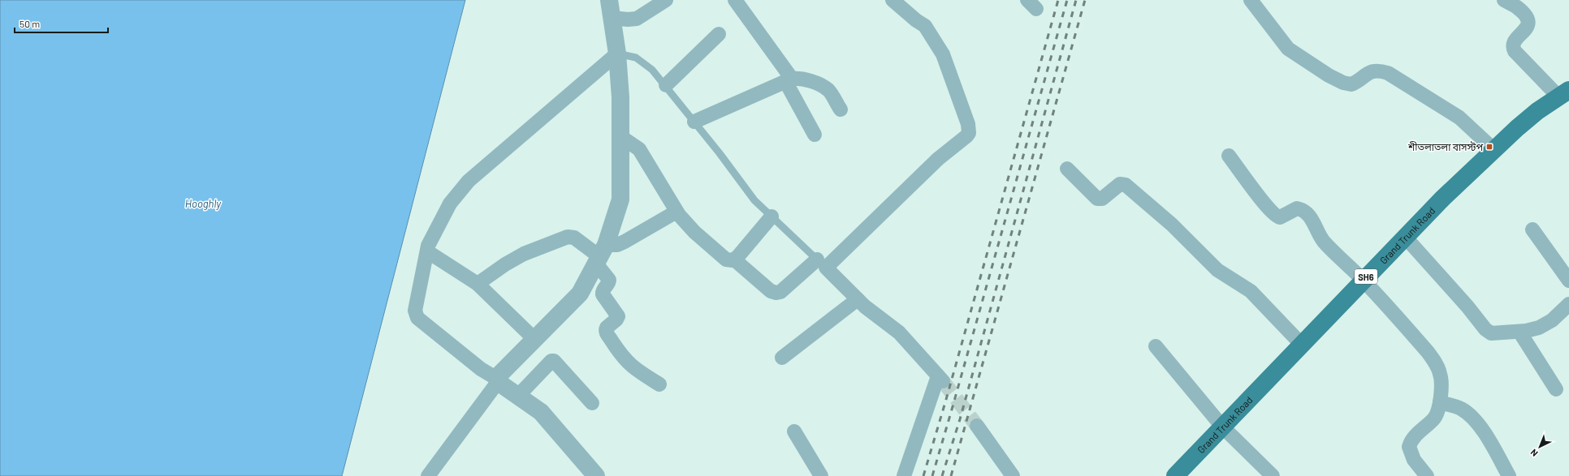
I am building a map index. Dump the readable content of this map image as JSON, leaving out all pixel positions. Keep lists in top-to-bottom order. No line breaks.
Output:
{"streets":{"main road":["Grand Trunk Road","SH6"]},"water":["Hooghly"],"places":{"transit":["শীতলাতলা বাসস্টপ"]},"scale_bar":"50 m","north":"bottom left"}
